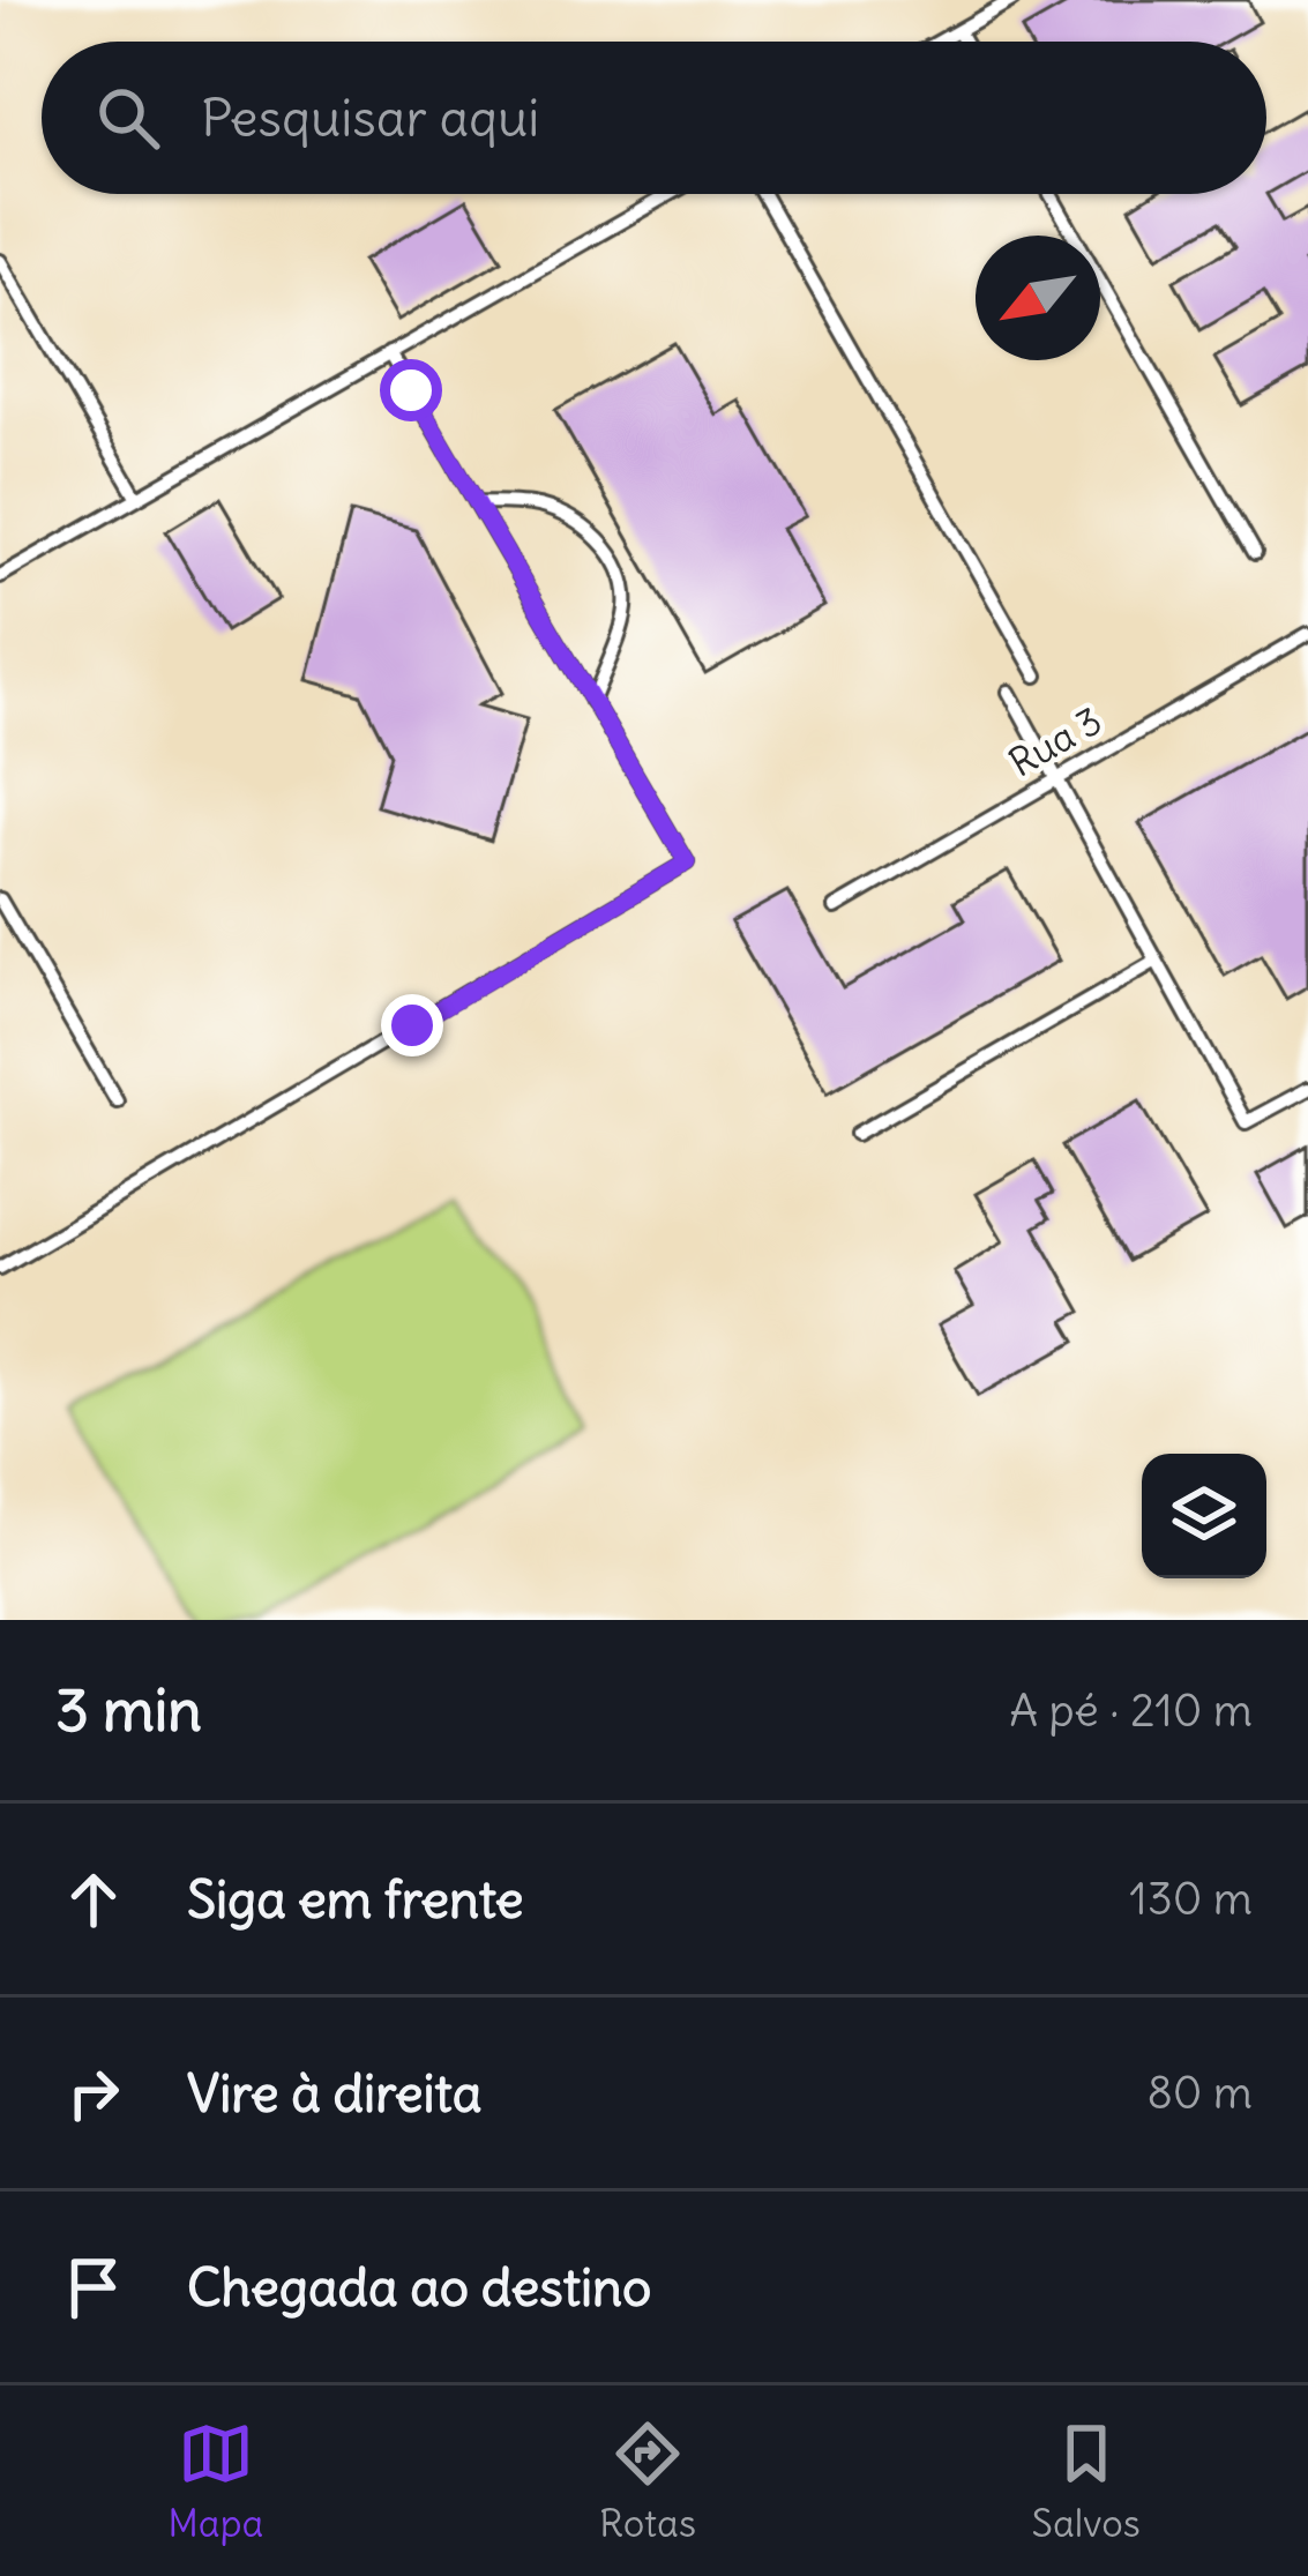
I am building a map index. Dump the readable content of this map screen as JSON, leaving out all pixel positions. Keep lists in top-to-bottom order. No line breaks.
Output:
{"streets":{"lane":["Rua 3"]},"north":"bottom left","page":{"search":"Pesquisar aqui","heading":["3 min","A pé · 210 m"],"list":[["Siga em frente","130 m"],["Vire à direita","80 m"],"Chegada ao destino"],"nav":["Mapa","Rotas","Salvos"]}}
